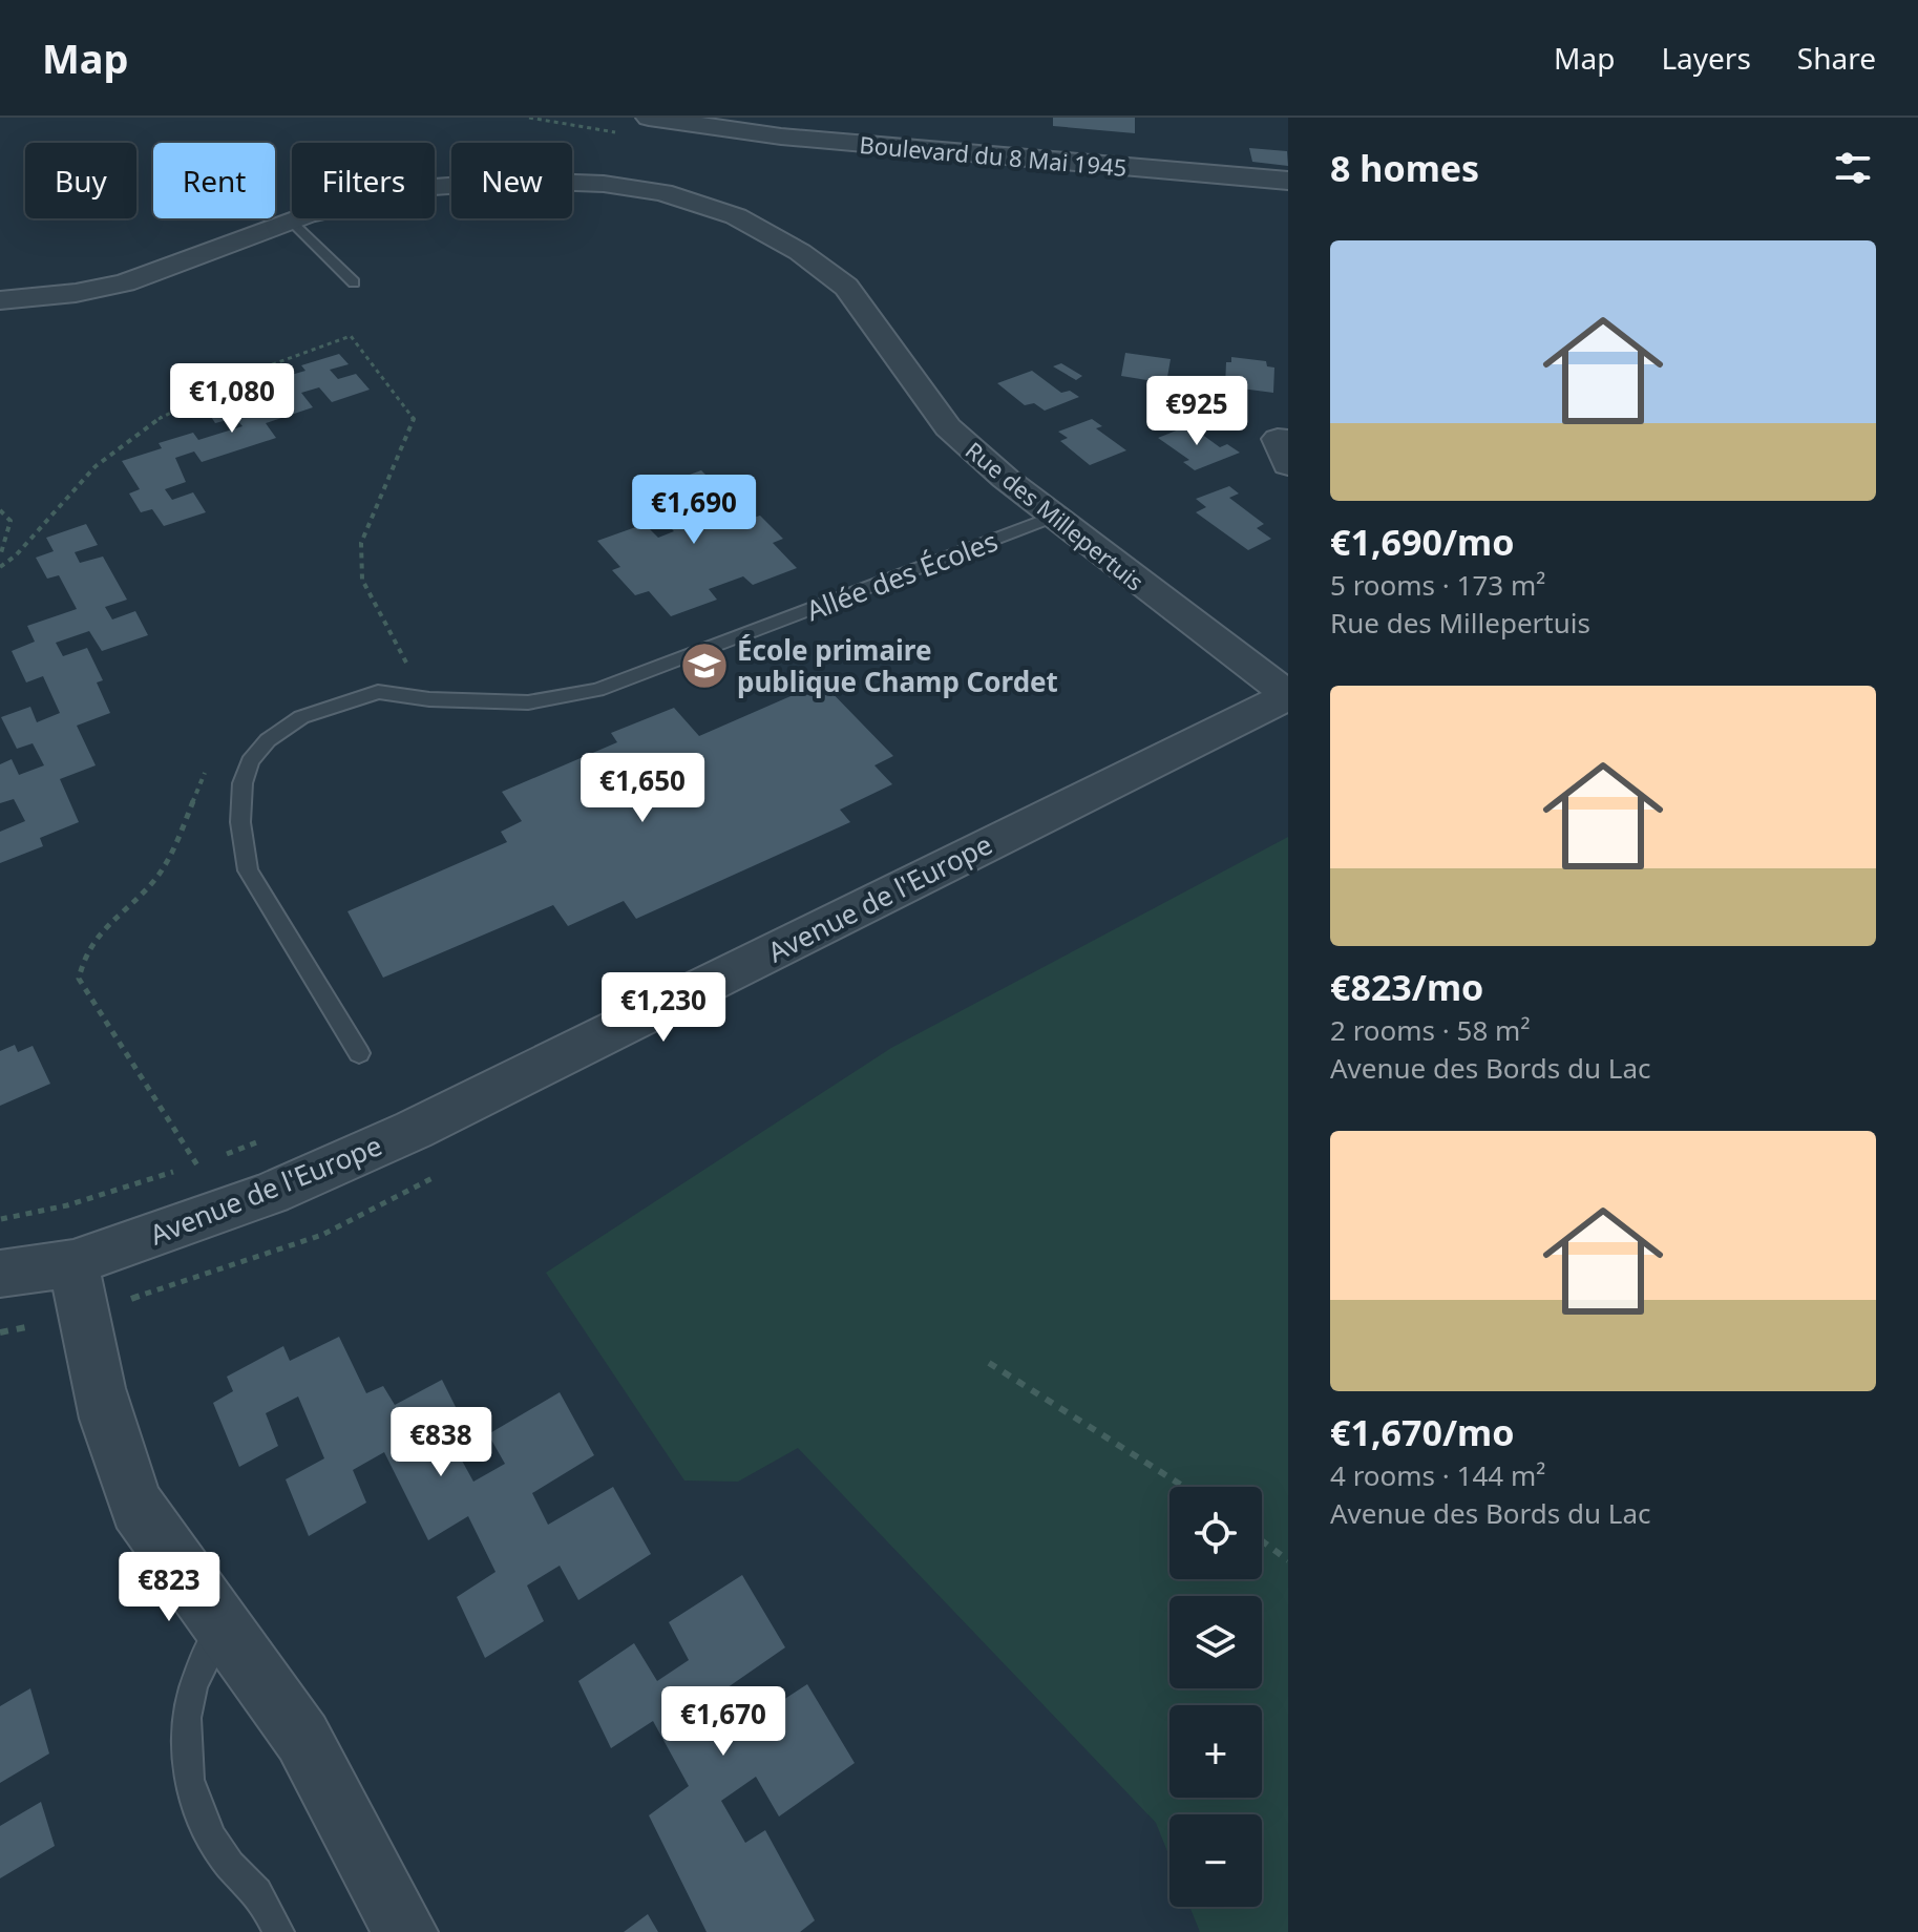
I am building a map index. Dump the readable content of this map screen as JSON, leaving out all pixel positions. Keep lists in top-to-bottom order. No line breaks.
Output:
{"streets":{"street":["Boulevard du 8 Mai 1945","Rue des Millepertuis","Avenue de l'Europe"],"lane":["Allée des Écoles"]},"crossings":[["Rue des Millepertuis","Allée des Écoles"],["Rue des Millepertuis","Avenue de l'Europe"]],"places":{"school or university":["École primaire publique Champ Cordet"]},"page":{"header":"Map","nav":["Map","Layers","Share"],"heading":"8 homes","chip":["Buy","Rent","Filters","New"],"list":[{"name":"€1,690/mo","note":"5 rooms · 173 m² · Rue des Millepertuis"},{"name":"€823/mo","note":"2 rooms · 58 m² · Avenue des Bords du Lac"},{"name":"€1,670/mo","note":"4 rooms · 144 m² · Avenue des Bords du Lac"}],"price":["€1,080","€925","€1,690","€1,650","€1,230","€838","€823","€1,670"],"map_buttons":["+","−"]}}
